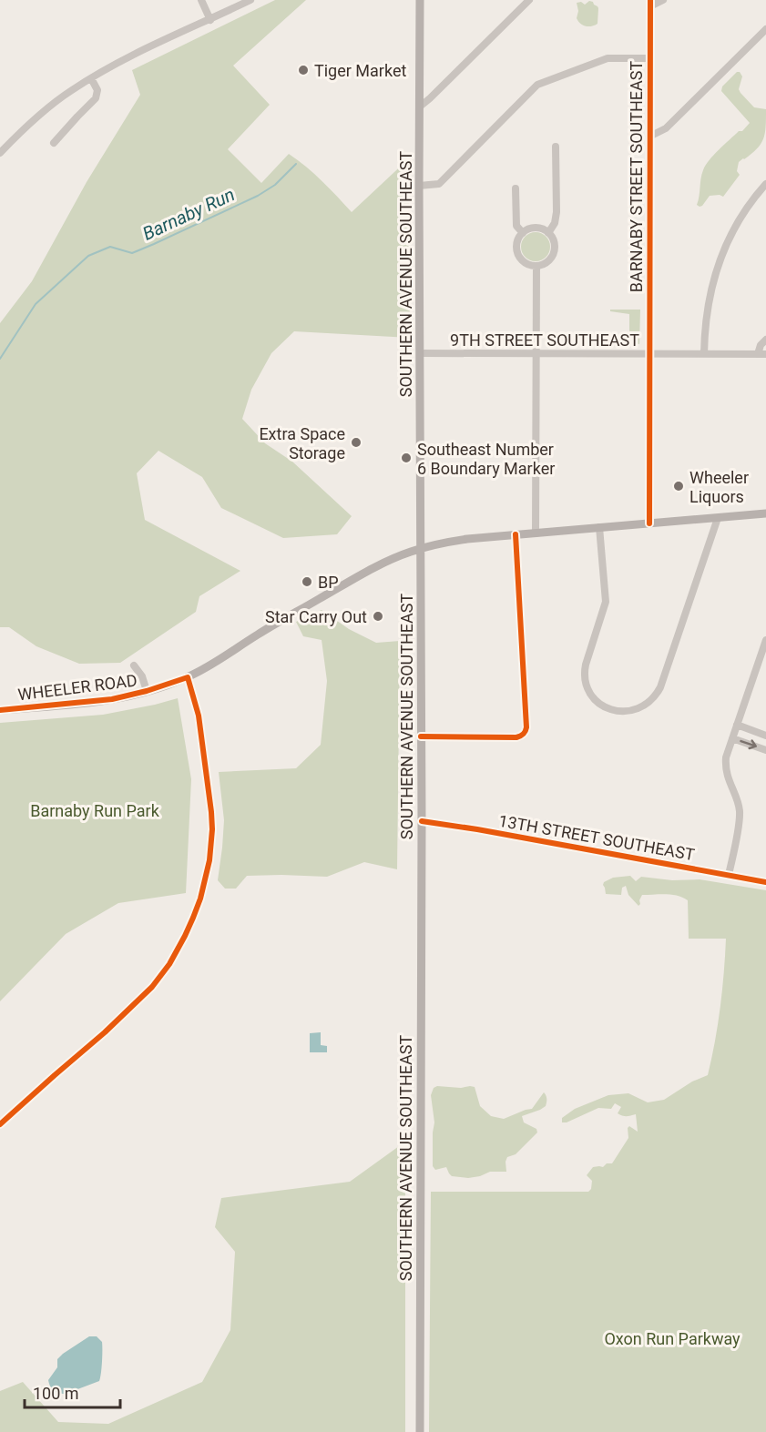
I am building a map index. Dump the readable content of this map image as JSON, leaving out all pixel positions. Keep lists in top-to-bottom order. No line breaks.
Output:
{"streets":{"main road":["SOUTHERN AVENUE SOUTHEAST","WHEELER ROAD"],"street":["BARNABY STREET SOUTHEAST","9TH STREET SOUTHEAST","13TH STREET SOUTHEAST"]},"crossings":[["BARNABY STREET SOUTHEAST","9TH STREET SOUTHEAST"],["BARNABY STREET SOUTHEAST","WHEELER ROAD"],["SOUTHERN AVENUE SOUTHEAST","9TH STREET SOUTHEAST"],["SOUTHERN AVENUE SOUTHEAST","WHEELER ROAD"],["SOUTHERN AVENUE SOUTHEAST","13TH STREET SOUTHEAST"]],"water":["Barnaby Run"],"parks":["Barnaby Run Park","Oxon Run Parkway"],"places":["Tiger Market","Extra Space Storage","Southeast Number 6 Boundary Marker","Wheeler Liquors","BP","Star Carry Out"],"scale_bar":"100 m"}
